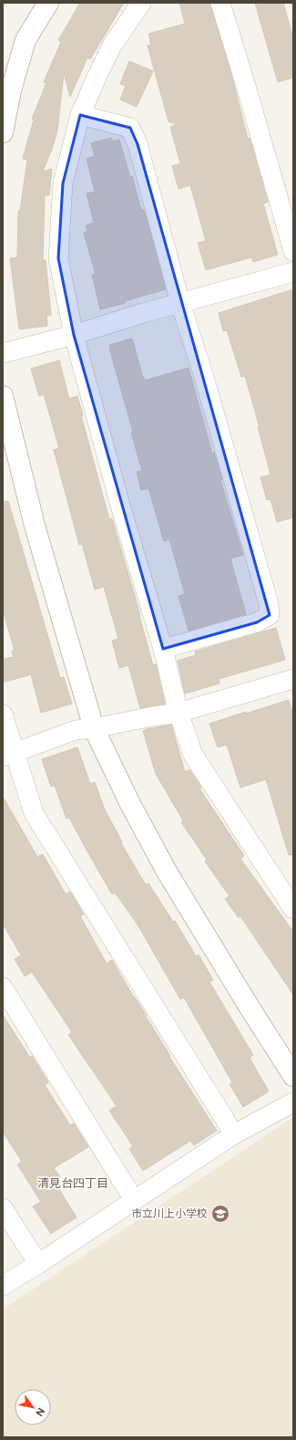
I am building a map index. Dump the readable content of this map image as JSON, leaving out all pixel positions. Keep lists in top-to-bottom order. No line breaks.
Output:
{"districts":["清見台四丁目"],"places":{"school or university":["市立川上小学校"]},"north":"bottom right"}
